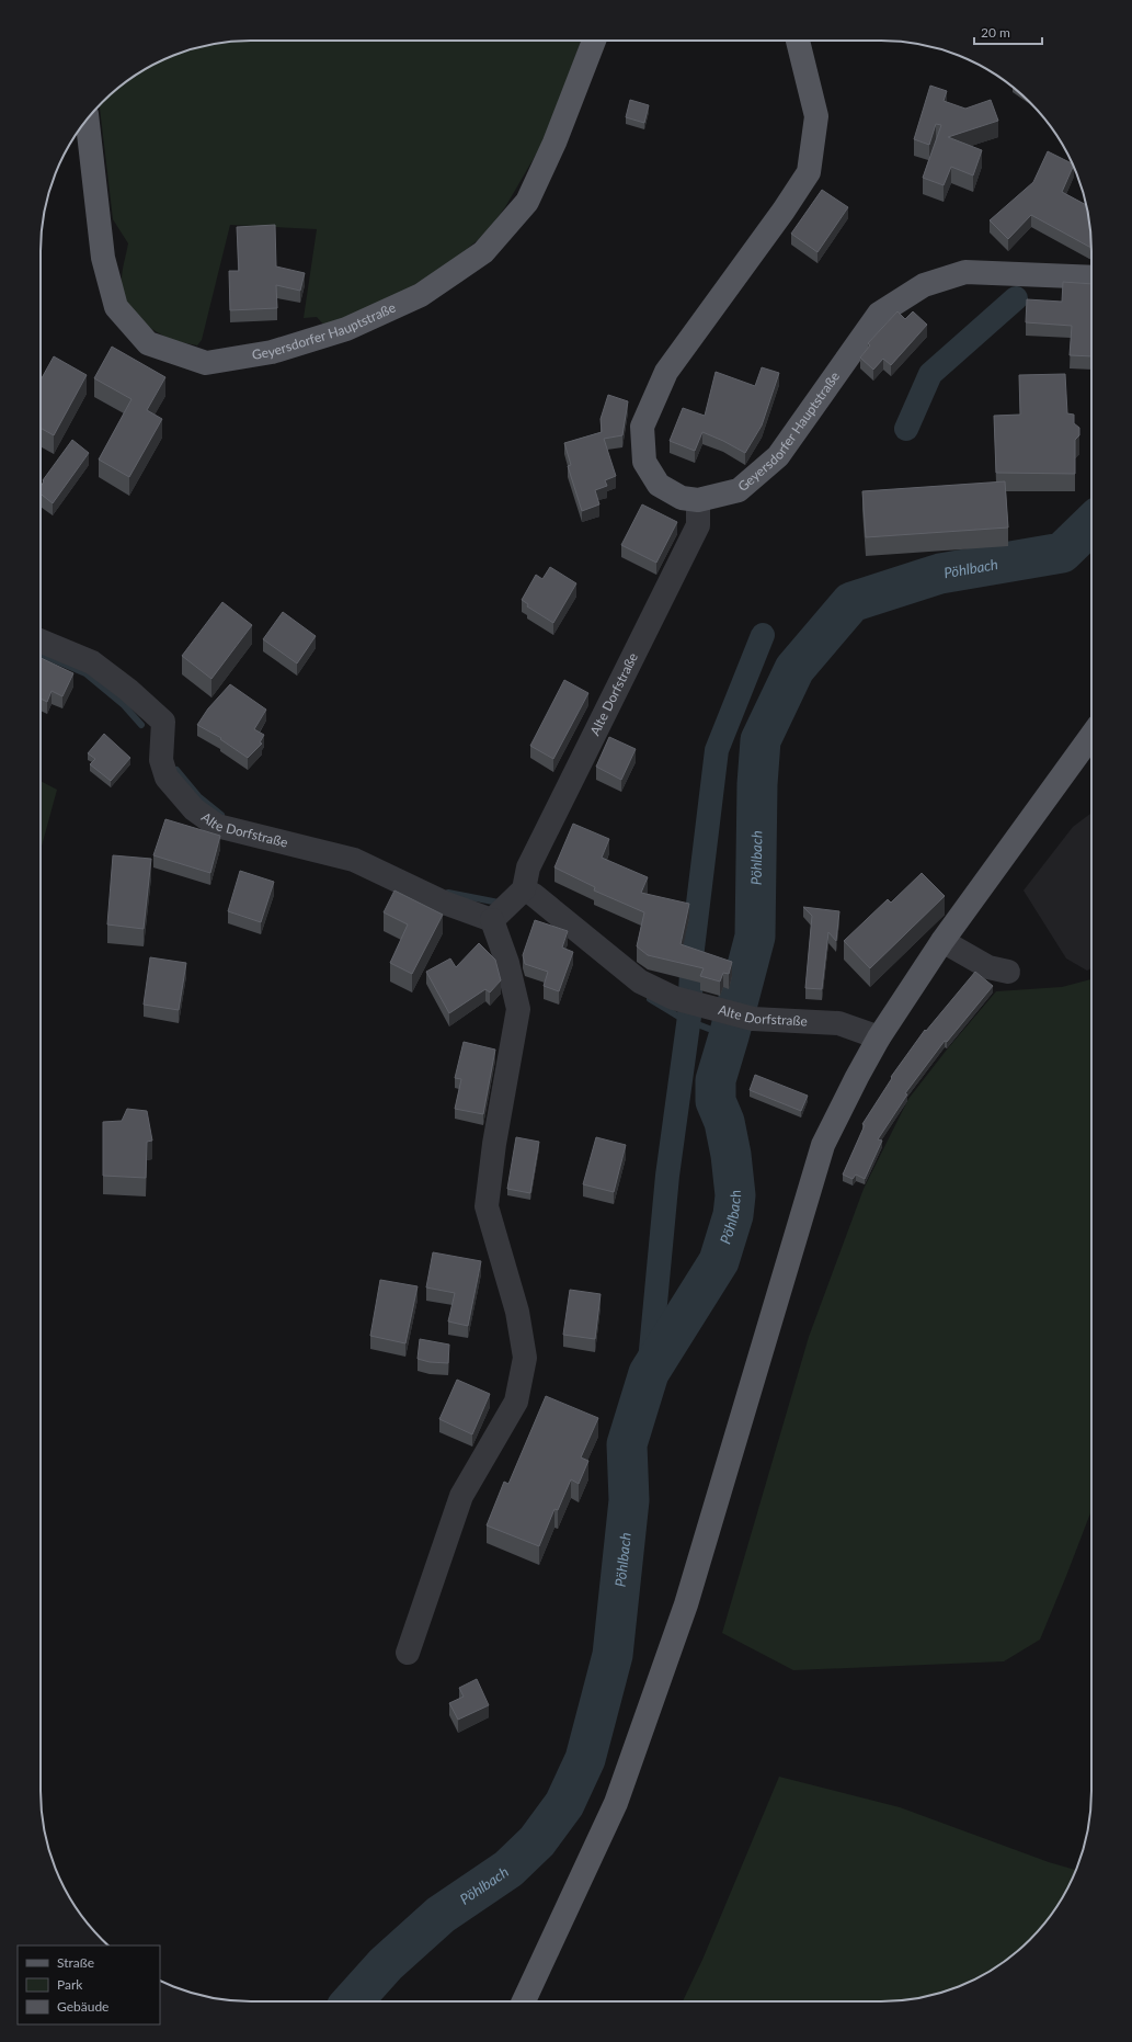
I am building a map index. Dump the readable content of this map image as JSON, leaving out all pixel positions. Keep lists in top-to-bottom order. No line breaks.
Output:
{"streets":{"main road":["Geyersdorfer Hauptstraße"],"street":["Alte Dorfstraße"]},"crossings":[["Geyersdorfer Hauptstraße","Alte Dorfstraße"]],"water":["Pöhlbach"],"legend":["Straße","Park","Gebäude"],"scale_bar":"20 m"}
